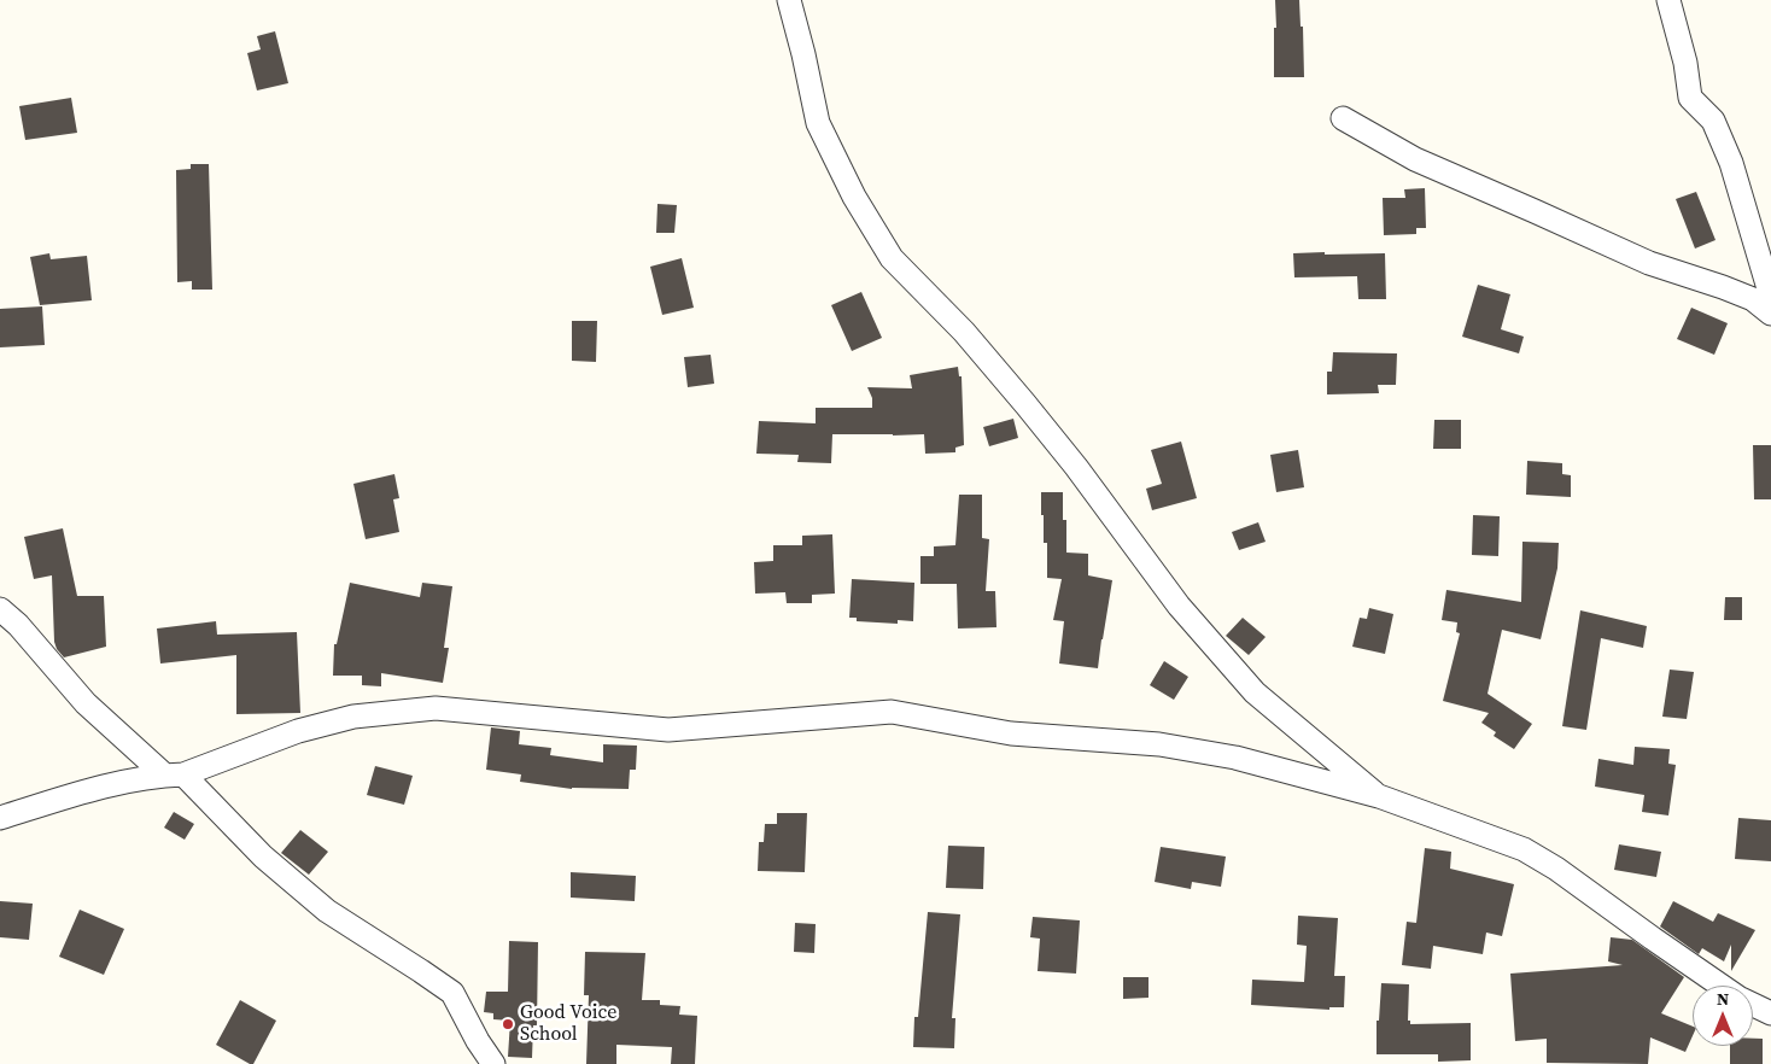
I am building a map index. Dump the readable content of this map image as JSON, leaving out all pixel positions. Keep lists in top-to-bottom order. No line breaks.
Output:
{"places":["Good Voice School"],"north":"top"}
